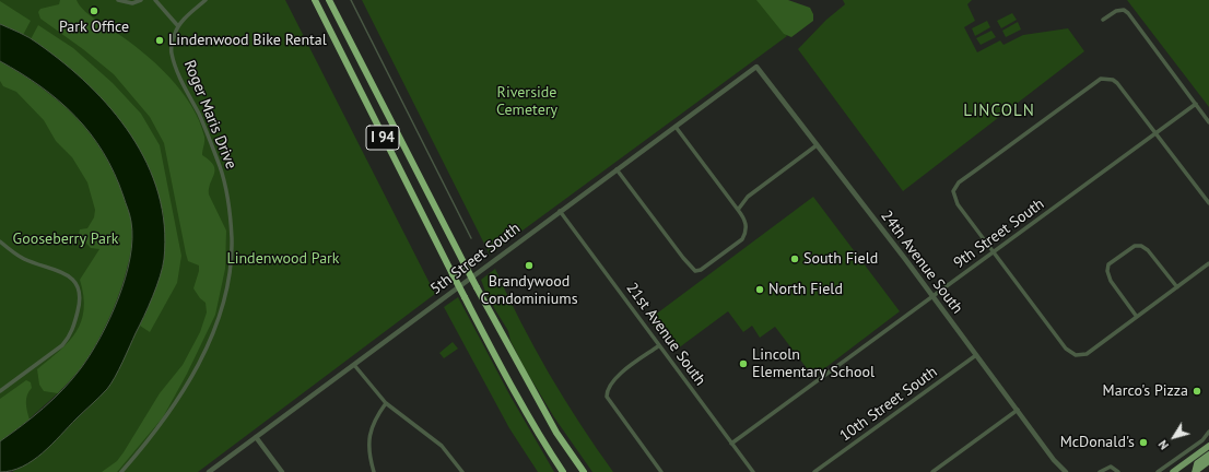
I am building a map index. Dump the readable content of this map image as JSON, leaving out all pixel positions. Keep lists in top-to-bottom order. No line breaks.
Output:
{"streets":{"highway":["I 94"],"street":["Roger Maris Drive","9th Street South","5th Street South","24th Avenue South","21st Avenue South","10th Street South"]},"crossings":[["9th Street South","24th Avenue South"],["9th Street South","21st Avenue South"],["5th Street South","24th Avenue South"],["5th Street South","21st Avenue South"],["24th Avenue South","10th Street South"]],"districts":["LINCOLN"],"parks":["Riverside Cemetery","Gooseberry Park","Lindenwood Park"],"places":["Park Office","Lindenwood Bike Rental","South Field","Brandywood Condominiums","North Field","Lincoln Elementary School","Marco's Pizza","McDonald's"],"north":"bottom left"}
